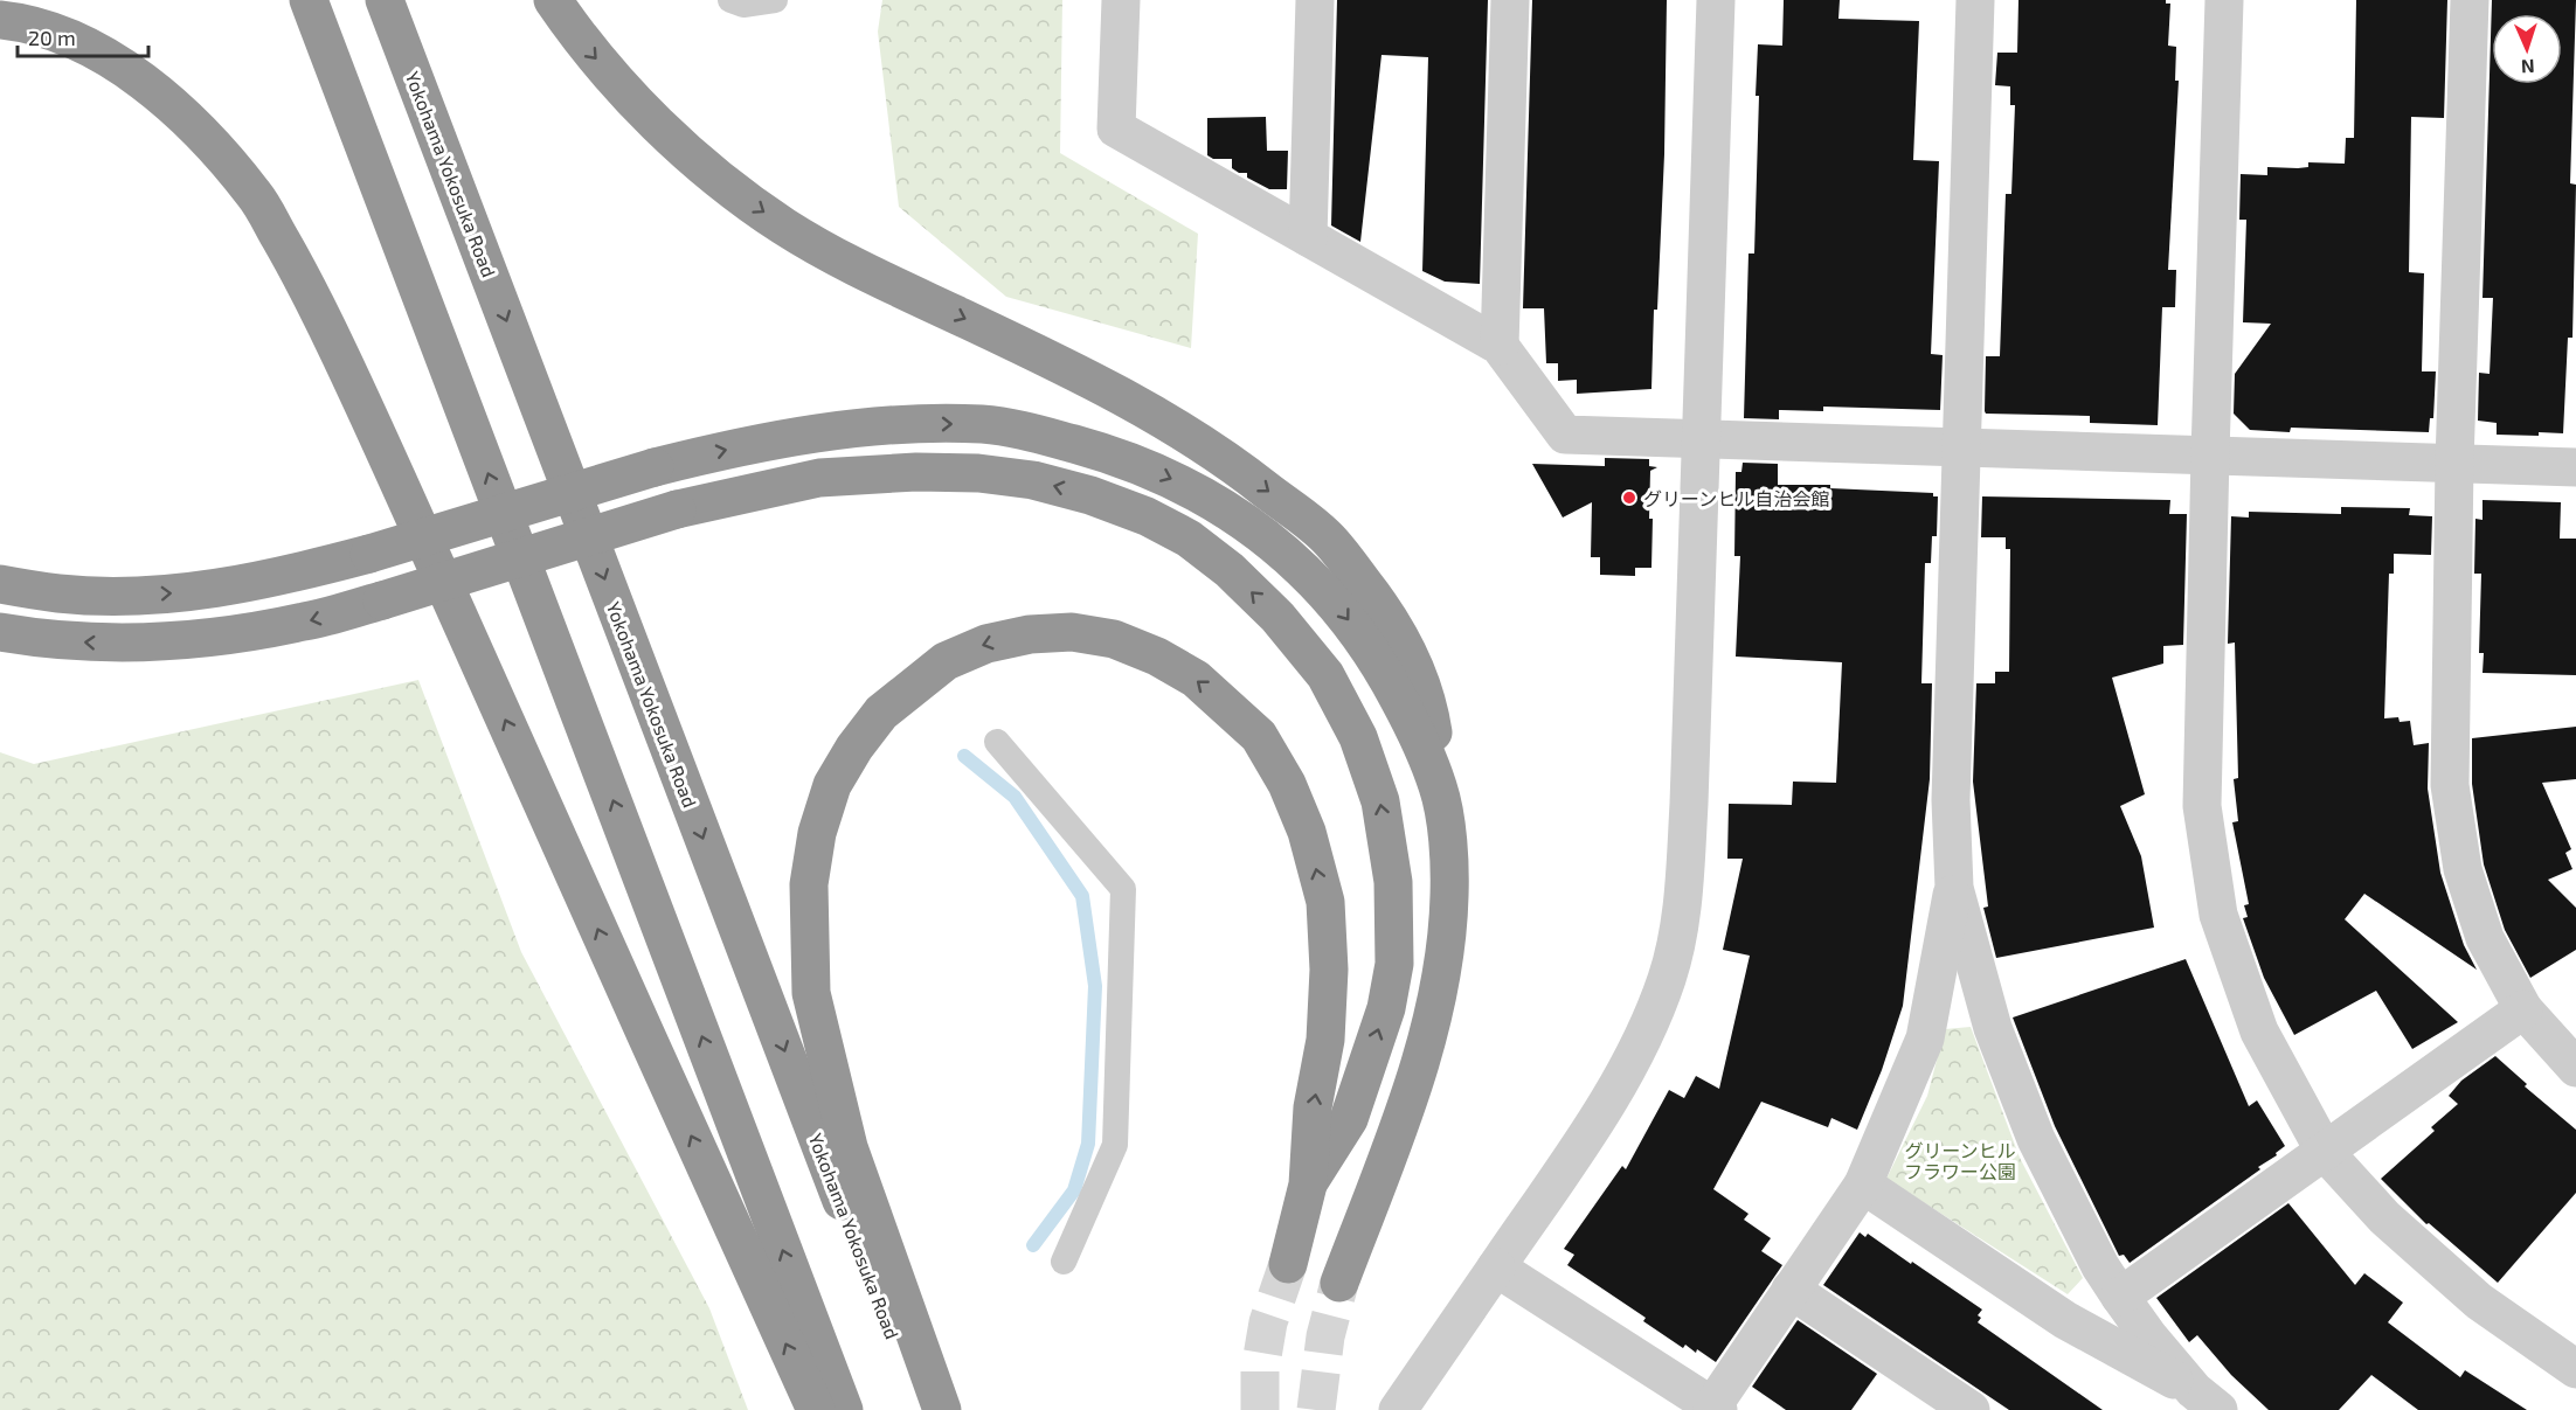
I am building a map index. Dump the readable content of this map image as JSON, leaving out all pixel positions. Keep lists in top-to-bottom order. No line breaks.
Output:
{"streets":{"highway":["Yokohama Yokosuka Road"]},"parks":["グリーンヒル フラワー公園"],"places":["グリーンヒル自治会館"],"scale_bar":"20 m","north":"bottom"}
